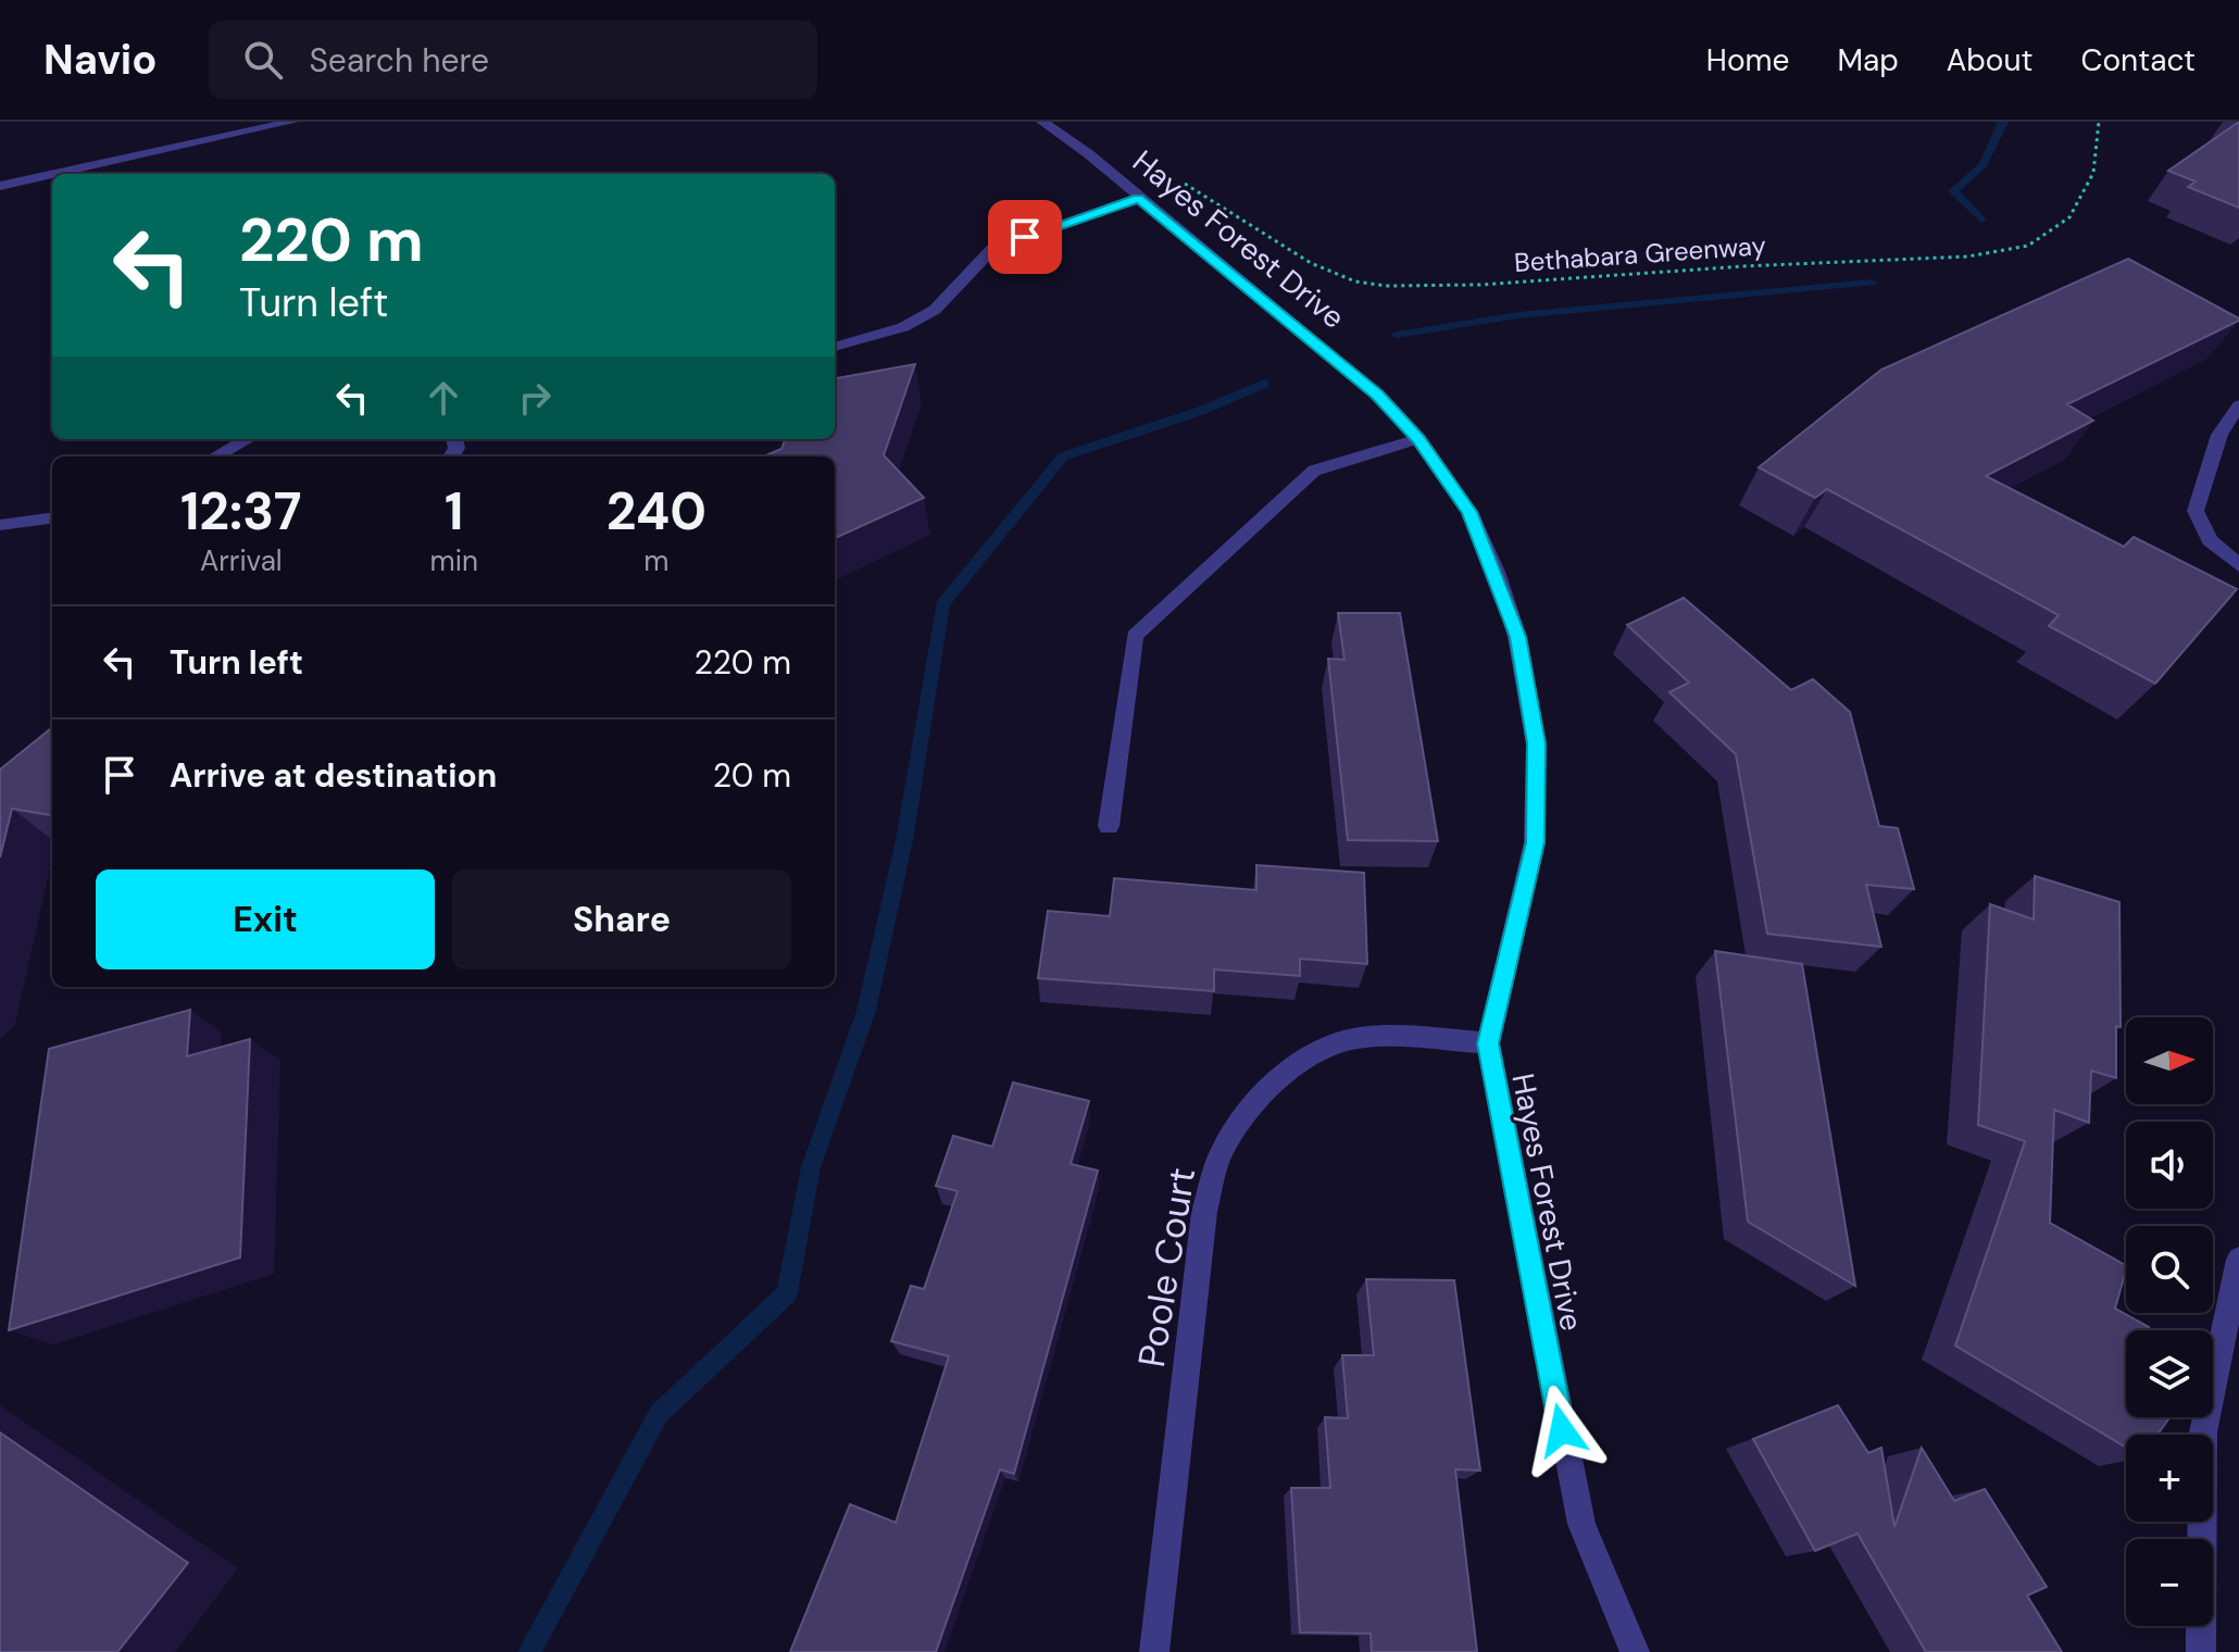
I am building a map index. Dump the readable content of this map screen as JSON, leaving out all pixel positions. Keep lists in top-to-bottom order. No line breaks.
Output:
{"streets":{"street":["Hayes Forest Drive","Poole Court"],"path":["Bethabara Greenway"]},"crossings":[["Hayes Forest Drive","Poole Court"]],"north":"right","page":{"header":"Navio","search":"Search here","nav":["Home","Map","About","Contact"],"turn":["220 m","Turn left"],"eta":["12:37","Arrival","1","min","240","m"],"list":[{"name":"Turn left","value":"220 m"},{"name":"Arrive at destination","value":"20 m"}],"buttons":["Exit","Share"],"map_buttons":["+","−"]}}
